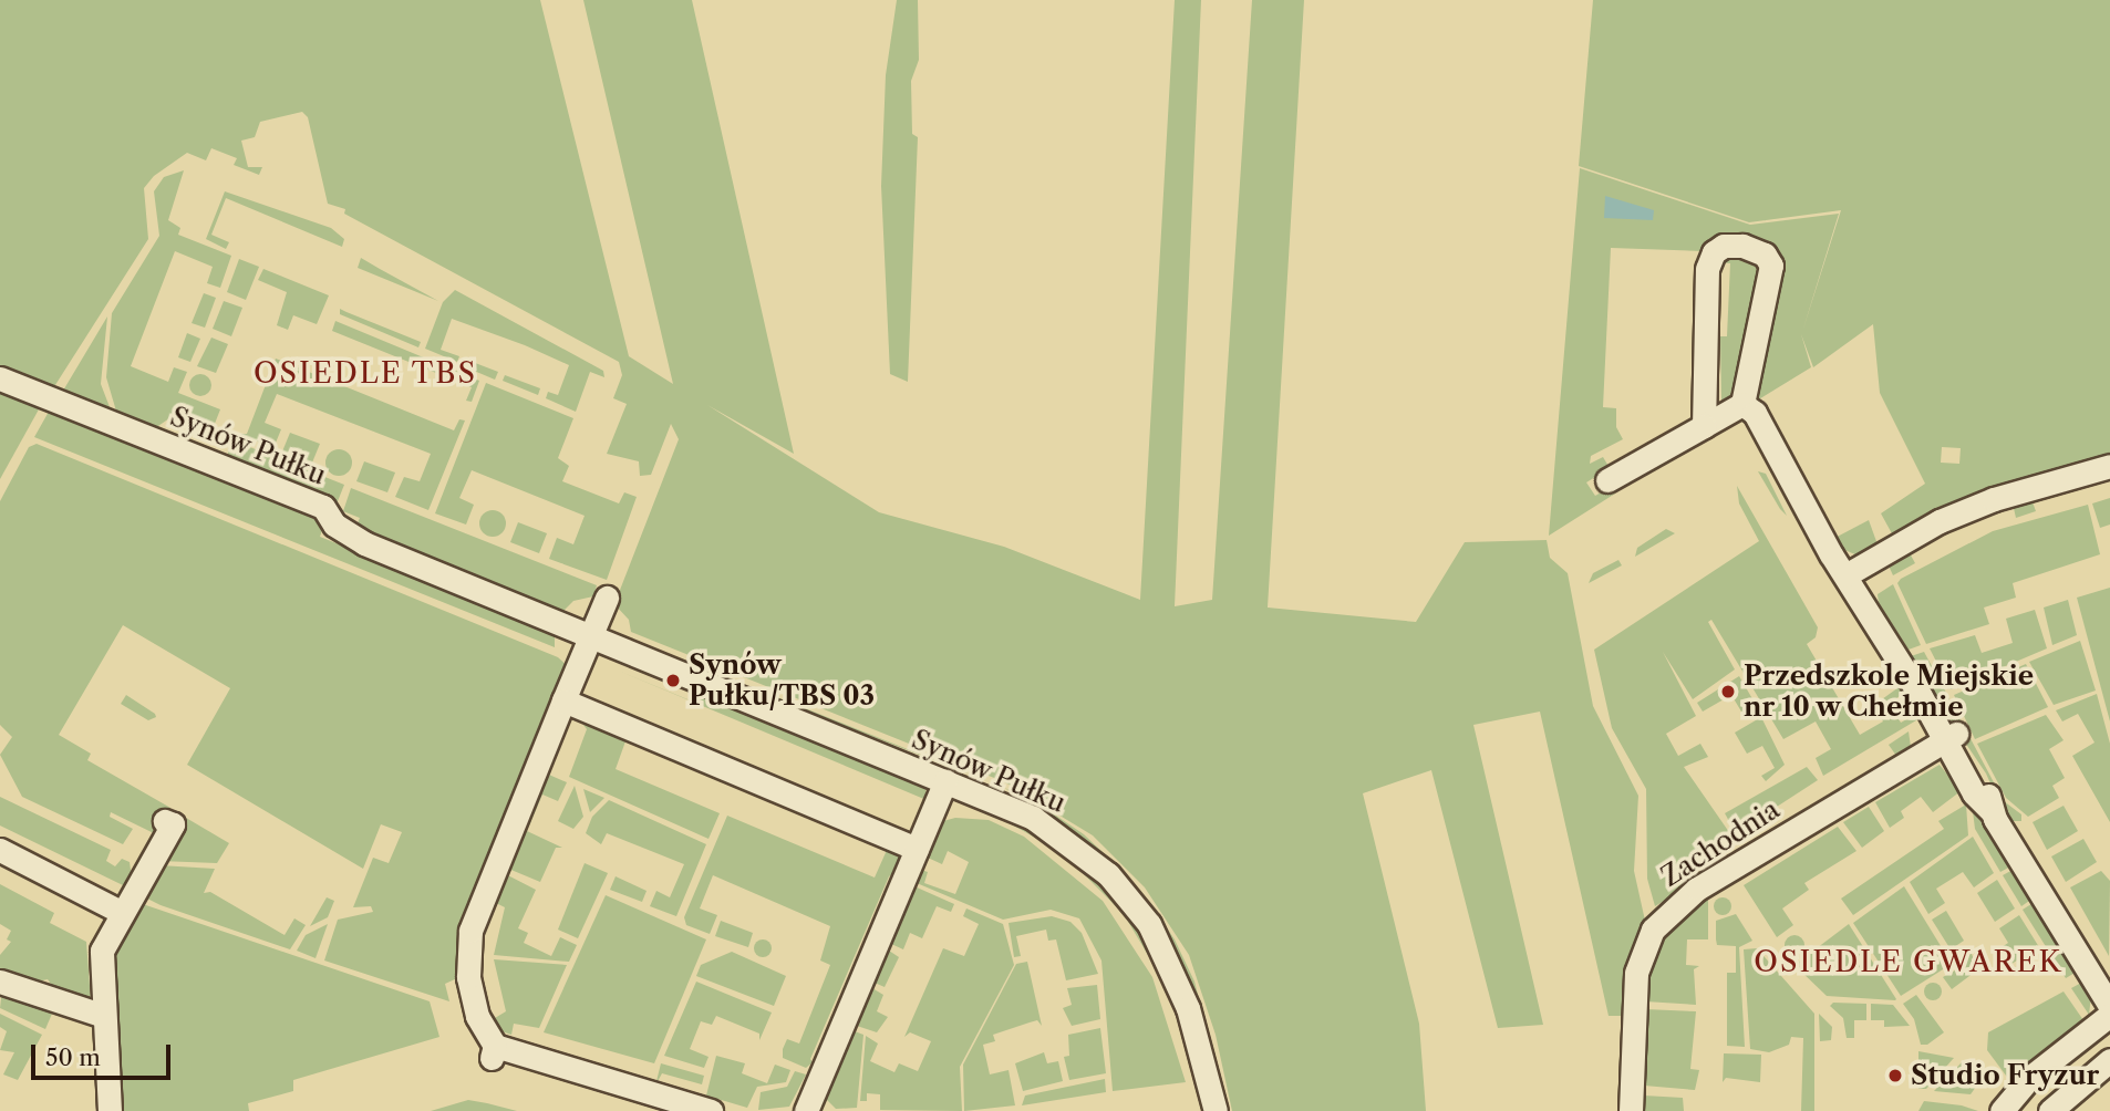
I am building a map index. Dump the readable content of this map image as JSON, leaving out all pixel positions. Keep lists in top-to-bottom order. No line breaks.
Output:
{"streets":{"street":["Synów Pułku","Zachodnia"]},"districts":["OSIEDLE TBS","OSIEDLE GWAREK"],"places":["Synów Pułku/TBS 03","Przedszkole Miejskie nr 10 w Chełmie","Studio Fryzur"],"scale_bar":"50 m"}
